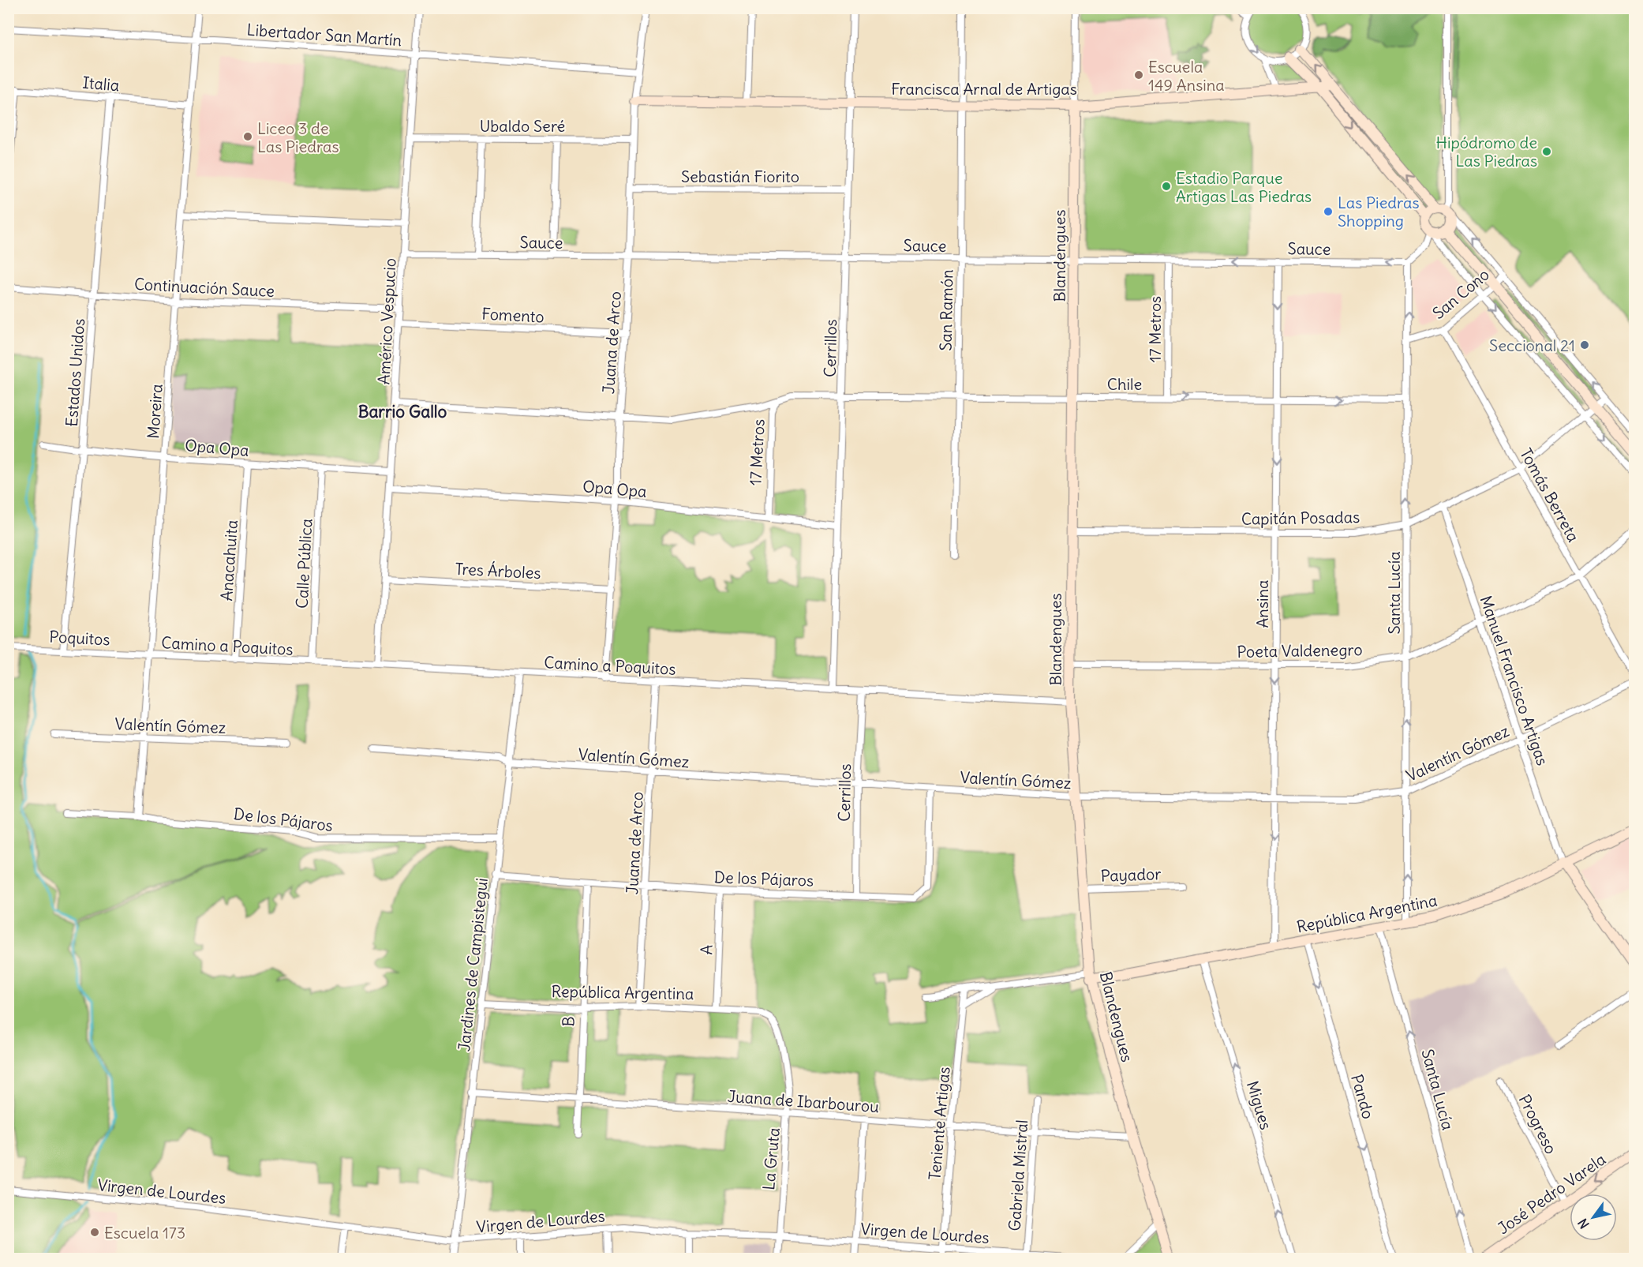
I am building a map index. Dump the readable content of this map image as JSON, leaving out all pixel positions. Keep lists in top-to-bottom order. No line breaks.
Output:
{"streets":{"street":["Libertador San Martín","Italia","Francisca Arnal de Artigas","Ubaldo Seré","Sebastián Fiorito","Sauce","Blandengues","Continuación Sauce","San Cono","San Ramón","Fomento","Américo Vespucio","17 Metros","Juana de Arco","Cerrillos","Estados Unidos","Chile","Moreira","Opa Opa","Tomás Berreta","Capitán Posadas","Anacahuita","Calle Pública","Tres Árboles","Santa Lucía","Ansina","Poquitos","Camino a Poquitos","Poeta Valdenegro","Manuel Francisco Artigas","Valentín Gómez","De los Pájaros","Payador","República Argentina","A","Jardines de Campistegui","B","Pando","Juana de Ibarbourou","Migues","Teniente Artigas","Progreso","La Gruta","Gabriela Mistral","Virgen de Lourdes","José Pedro Varela"]},"crossings":[["Libertador San Martín","Américo Vespucio"],["Libertador San Martín","Juana de Arco"],["Libertador San Martín","Moreira"],["Italia","Estados Unidos"],["Italia","Moreira"],["Francisca Arnal de Artigas","Blandengues"],["Francisca Arnal de Artigas","San Ramón"],["Francisca Arnal de Artigas","Juana de Arco"],["Francisca Arnal de Artigas","Cerrillos"],["Ubaldo Seré","Américo Vespucio"],["Ubaldo Seré","Juana de Arco"],["Sebastián Fiorito","Juana de Arco"],["Sebastián Fiorito","Cerrillos"],["Sauce","Blandengues"],["Sauce","San Ramón"],["Sauce","Américo Vespucio"],["Sauce","17 Metros"],["Sauce","Juana de Arco"],["Sauce","Cerrillos"],["Sauce","Santa Lucía"],["Sauce","Ansina"],["Blandengues","Chile"],["Blandengues","Capitán Posadas"],["Blandengues","Camino a Poquitos"],["Blandengues","Poeta Valdenegro"],["Blandengues","Valentín Gómez"],["Blandengues","Payador"],["Blandengues","República Argentina"],["Blandengues","Juana de Ibarbourou"],["Continuación Sauce","Américo Vespucio"],["Continuación Sauce","Estados Unidos"],["Continuación Sauce","Moreira"],["San Cono","Tomás Berreta"],["San Cono","Santa Lucía"],["San Ramón","Chile"],["Fomento","Américo Vespucio"],["Fomento","Juana de Arco"],["Américo Vespucio","Opa Opa"],["Américo Vespucio","Tres Árboles"],["Américo Vespucio","Camino a Poquitos"],["17 Metros","Cerrillos"],["17 Metros","Chile"],["17 Metros","Opa Opa"],["Juana de Arco","Opa Opa"],["Juana de Arco","Tres Árboles"],["Juana de Arco","Camino a Poquitos"],["Juana de Arco","Valentín Gómez"],["Juana de Arco","De los Pájaros"],["Juana de Arco","República Argentina"],["Cerrillos","Chile"],["Cerrillos","Opa Opa"],["Cerrillos","Camino a Poquitos"],["Cerrillos","Valentín Gómez"],["Cerrillos","De los Pájaros"],["Estados Unidos","Opa Opa"],["Estados Unidos","Poquitos"],["Chile","Santa Lucía"],["Chile","Ansina"],["Moreira","Opa Opa"],["Moreira","Poquitos"],["Moreira","Camino a Poquitos"],["Moreira","Valentín Gómez"],["Moreira","De los Pájaros"],["Opa Opa","Anacahuita"],["Opa Opa","Calle Pública"],["Tomás Berreta","Capitán Posadas"],["Tomás Berreta","Poeta Valdenegro"],["Capitán Posadas","Santa Lucía"],["Capitán Posadas","Ansina"],["Capitán Posadas","Manuel Francisco Artigas"],["Anacahuita","Camino a Poquitos"],["Calle Pública","Camino a Poquitos"],["Santa Lucía","Poeta Valdenegro"],["Santa Lucía","Valentín Gómez"],["Santa Lucía","República Argentina"],["Ansina","Poeta Valdenegro"],["Ansina","Valentín Gómez"],["Ansina","República Argentina"],["Poquitos","Camino a Poquitos"],["Camino a Poquitos","Jardines de Campistegui"],["Poeta Valdenegro","Manuel Francisco Artigas"],["Manuel Francisco Artigas","Valentín Gómez"],["Manuel Francisco Artigas","República Argentina"],["Valentín Gómez","De los Pájaros"],["Valentín Gómez","Jardines de Campistegui"],["De los Pájaros","A"],["De los Pájaros","Jardines de Campistegui"],["De los Pájaros","B"],["República Argentina","A"],["República Argentina","Jardines de Campistegui"],["República Argentina","B"],["República Argentina","Pando"],["República Argentina","Migues"],["República Argentina","Teniente Artigas"],["República Argentina","La Gruta"],["Jardines de Campistegui","Juana de Ibarbourou"],["Jardines de Campistegui","Virgen de Lourdes"],["B","Juana de Ibarbourou"],["Juana de Ibarbourou","Teniente Artigas"],["Juana de Ibarbourou","La Gruta"],["Juana de Ibarbourou","Gabriela Mistral"],["Teniente Artigas","Virgen de Lourdes"],["Progreso","José Pedro Varela"],["La Gruta","Virgen de Lourdes"],["Gabriela Mistral","Virgen de Lourdes"]],"one_way":["Chile","Santa Lucía","Ansina","Pando","Migues","José Pedro Varela"],"districts":["Barrio Gallo"],"places":["Escuela 149 Ansina","Liceo 3 de Las Piedras","Hipódromo de Las Piedras","Estadio Parque Artigas Las Piedras","Las Piedras Shopping","Seccional 21","Escuela 173"],"north":"bottom left"}
